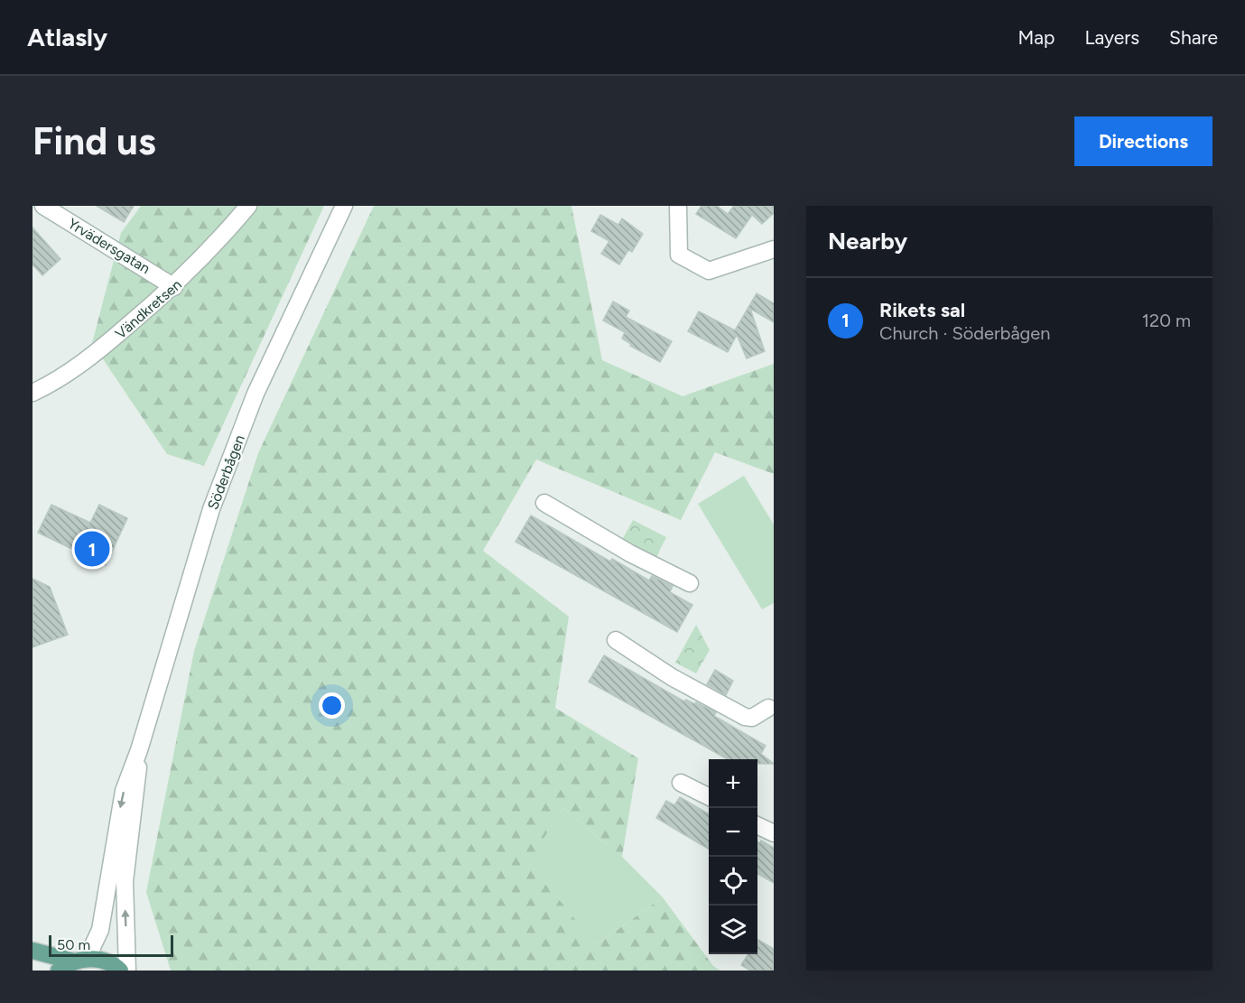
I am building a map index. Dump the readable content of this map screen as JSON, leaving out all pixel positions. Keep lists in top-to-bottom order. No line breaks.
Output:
{"streets":{"street":["Yrvädersgatan","Vändkretsen","Söderbågen"]},"crossings":[["Yrvädersgatan","Vändkretsen"]],"scale_bar":"50 m","page":{"header":"Atlasly","nav":["Map","Layers","Share"],"buttons":"Directions","title":"Find us","heading":"Nearby","list":[{"mark":"1","name":"Rikets sal","note":"Church · Söderbågen","value":"120 m"}],"pins":"1","map_buttons":["+","−"],"scale":"50 m"}}
